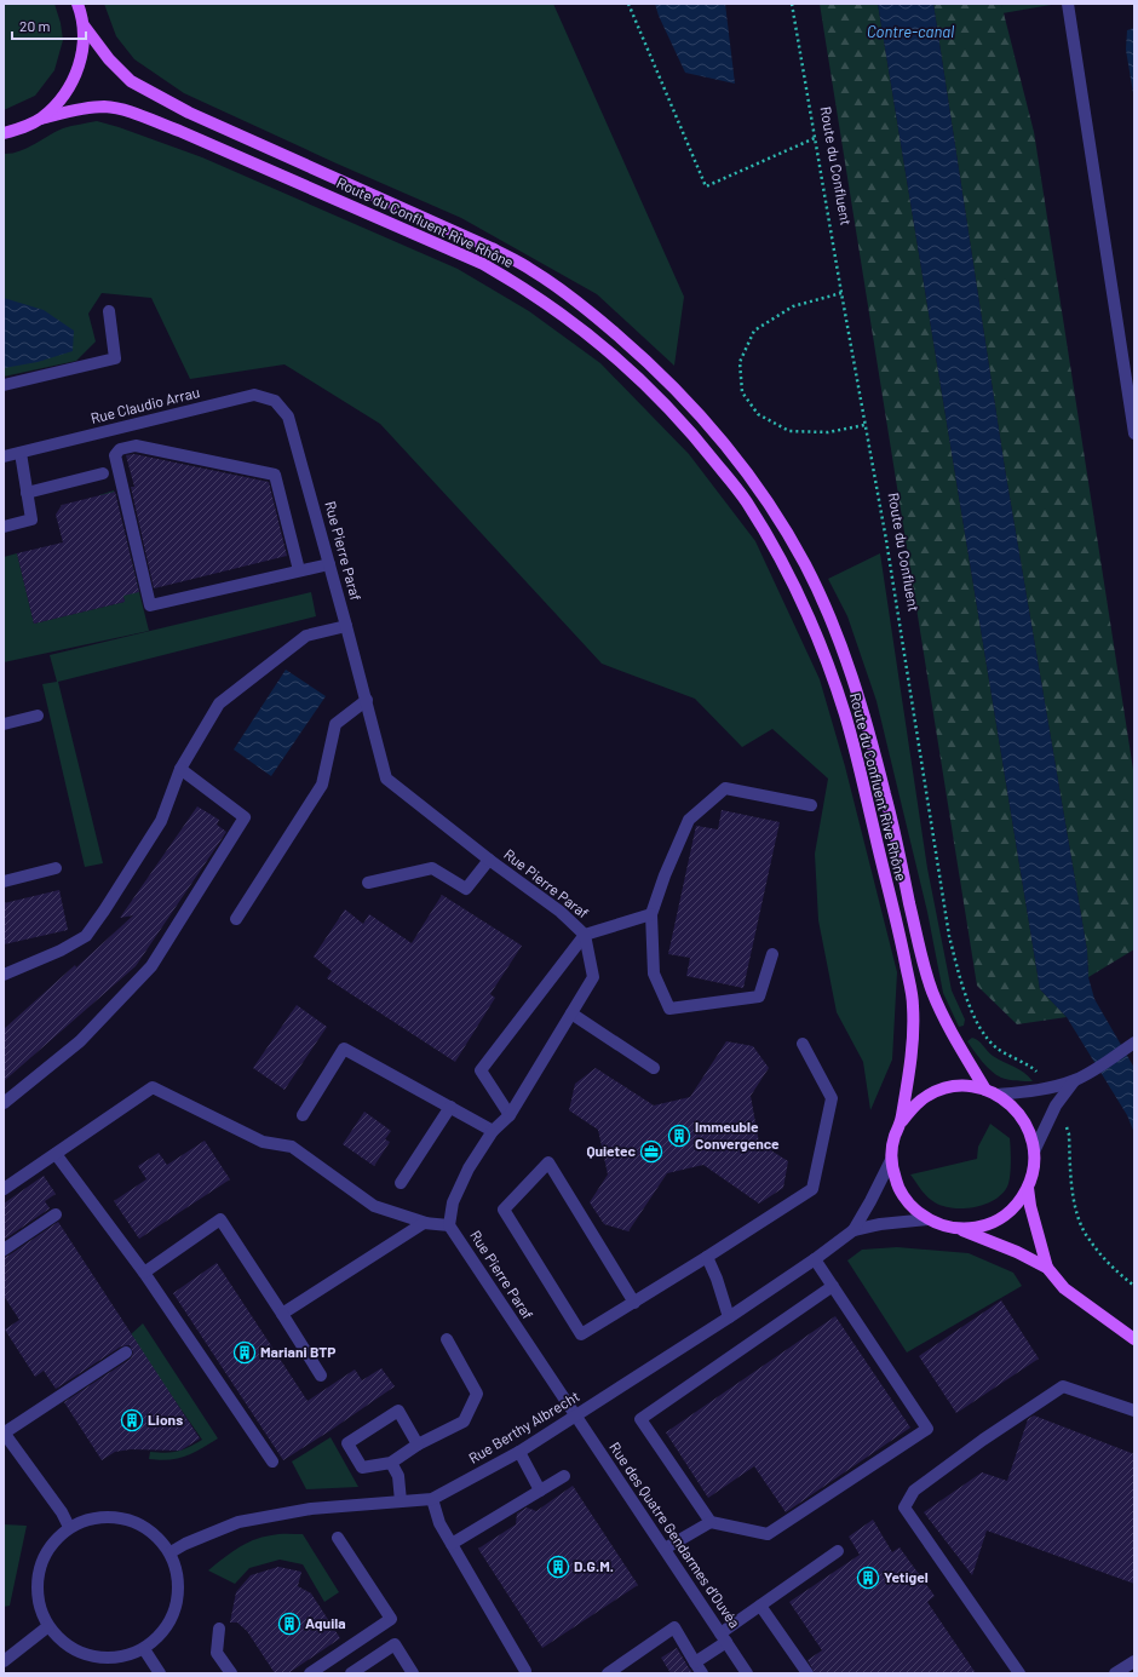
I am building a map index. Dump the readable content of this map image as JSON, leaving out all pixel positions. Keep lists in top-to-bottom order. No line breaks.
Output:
{"streets":{"main road":["Route du Confluent Rive Rhône"],"street":["Rue Claudio Arrau","Rue Pierre Paraf","Rue Berthy Albrecht","Rue des Quatre Gendarmes d'Ouvéa"],"path":["Route du Confluent"]},"crossings":[["Route du Confluent Rive Rhône","Rue Berthy Albrecht"],["Rue Claudio Arrau","Rue Pierre Paraf"],["Rue Pierre Paraf","Rue Berthy Albrecht"],["Rue Pierre Paraf","Rue des Quatre Gendarmes d'Ouvéa"],["Rue Berthy Albrecht","Rue des Quatre Gendarmes d'Ouvéa"]],"water":["Contre-canal"],"places":{"building":["Immeuble Convergence","Mariani BTP","Lions","D.G.M.","Yetigel","Aquila"],"office":["Quietec"]},"scale_bar":"20 m"}
